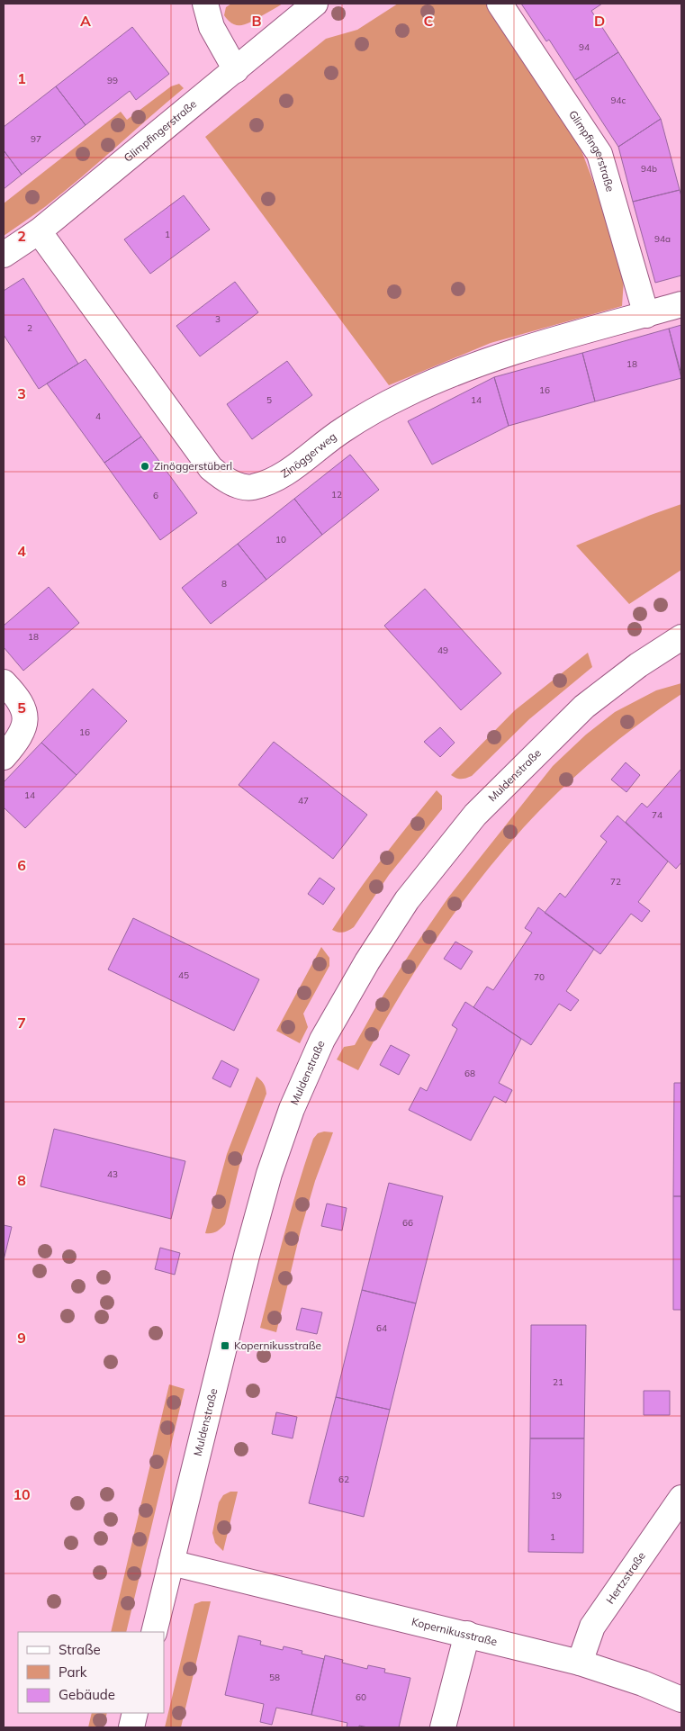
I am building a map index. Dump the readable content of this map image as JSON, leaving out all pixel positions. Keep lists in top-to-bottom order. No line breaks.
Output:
{"streets":{"street":["Glimpfingerstraße","Zinöggerweg","Muldenstraße","Hertzstraße","Kopernikusstraße"]},"crossings":[["Glimpfingerstraße","Zinöggerweg"],["Muldenstraße","Kopernikusstraße"],["Hertzstraße","Kopernikusstraße"]],"places":{"other":["Zinöggerstüberl"],"transit":["Kopernikusstraße"]},"house_numbers":["94","99","94c","97","94b","1","94a","3","2","18","16","5","14","4","12","6","10","8","18","49","16","14","47","74","72","45","70","68","43","66","64","21","62","19","1","58","60"],"legend":["Straße","Park","Gebäude"],"grid":{"columns":["A","B","C","D"],"rows":["1","2","3","4","5","6","7","8","9","10"]}}
